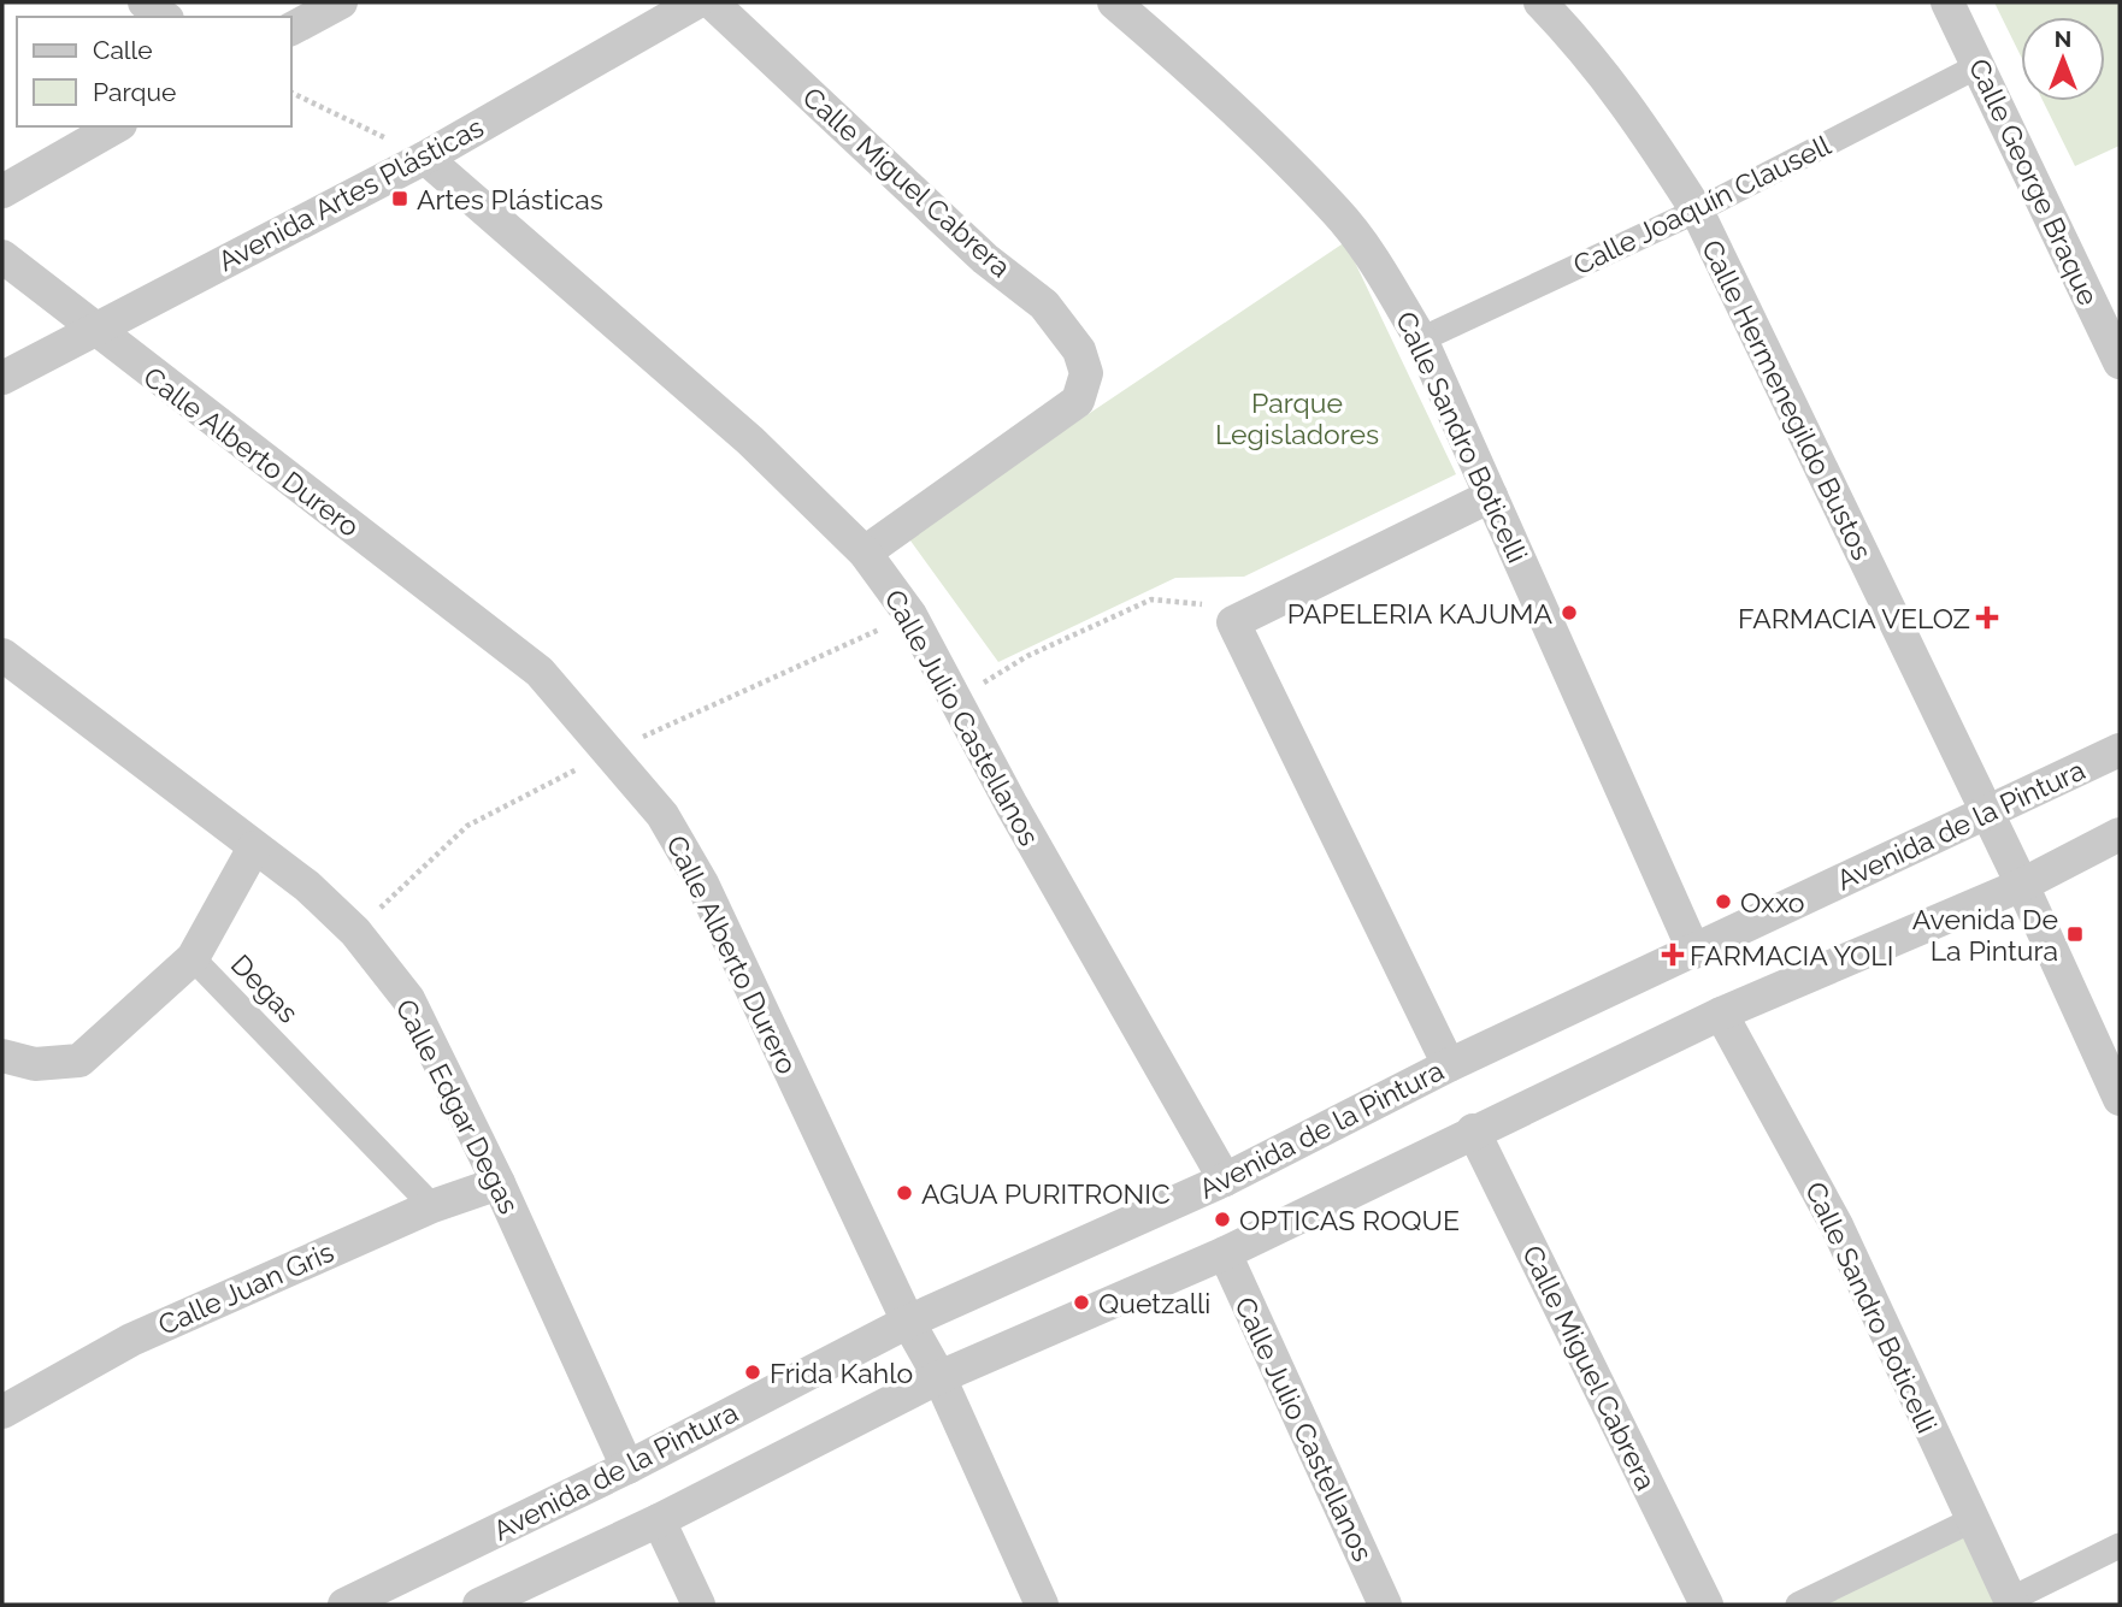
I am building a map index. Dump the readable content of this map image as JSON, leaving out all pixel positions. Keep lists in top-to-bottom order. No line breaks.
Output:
{"streets":{"street":["Calle Miguel Cabrera","Calle George Braque","Avenida Artes Plásticas","Calle Joaquín Clausell","Calle Hermenegildo Bustos","Calle Sandro Boticelli","Calle Alberto Durero","Calle Julio Castellanos","Avenida de la Pintura","Degas","Calle Edgar Degas","Calle Juan Gris"]},"crossings":[["Calle Miguel Cabrera","Calle Julio Castellanos"],["Calle George Braque","Calle Joaquín Clausell"],["Avenida Artes Plásticas","Calle Alberto Durero"],["Avenida Artes Plásticas","Calle Julio Castellanos"],["Calle Joaquín Clausell","Calle Hermenegildo Bustos"],["Calle Joaquín Clausell","Calle Sandro Boticelli"],["Calle Hermenegildo Bustos","Avenida de la Pintura"],["Calle Sandro Boticelli","Avenida de la Pintura"],["Calle Alberto Durero","Avenida de la Pintura"],["Calle Julio Castellanos","Avenida de la Pintura"],["Avenida de la Pintura","Calle Edgar Degas"],["Degas","Calle Juan Gris"],["Calle Edgar Degas","Calle Juan Gris"]],"parks":["Parque Legisladores"],"places":{"transit":["Artes Plásticas","Avenida De La Pintura"],"other":["PAPELERIA KAJUMA","Oxxo","AGUA PURITRONIC","OPTICAS ROQUE","Quetzalli","Frida Kahlo"],"health":["FARMACIA VELOZ","FARMACIA YOLI"]},"legend":["Calle","Parque"],"north":"top"}
